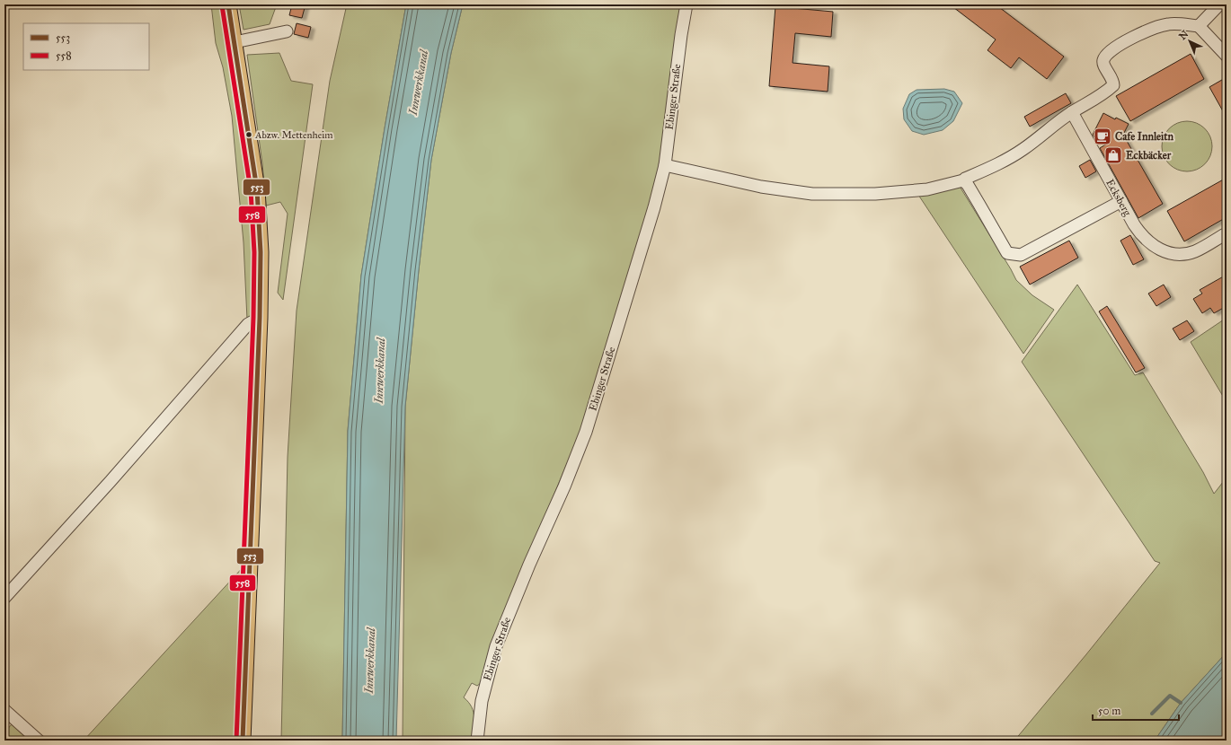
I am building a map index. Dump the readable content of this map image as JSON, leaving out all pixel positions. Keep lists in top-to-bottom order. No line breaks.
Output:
{"streets":{"street":["Ebinger Straße","Ecksberg"]},"water":["Innwerkkanal"],"places":{"other":["Abzw. Mettenheim"],"cafe":["Cafe Innleitn"],"shop":["Eckbäcker"]},"lines":["transit line 553","transit line 558"],"legend":["553","558"],"scale_bar":"50 m","north":"top left"}
